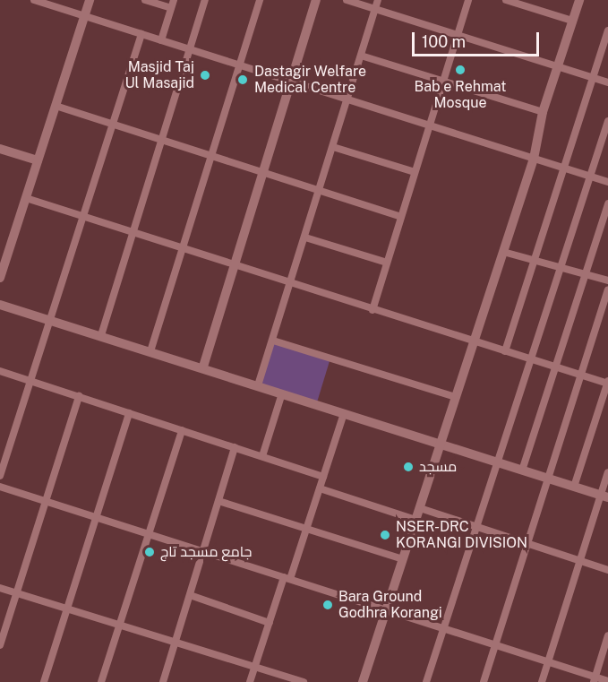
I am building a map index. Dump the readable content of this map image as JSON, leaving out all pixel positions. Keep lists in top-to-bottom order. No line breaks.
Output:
{"places":["Bab e Rehmat Mosque","Masjid Taj Ul Masajid","Dastagir Welfare Medical Centre","مسجد","NSER-DRC KORANGI DIVISION","جامع مسجد تاج","Bara Ground Godhra Korangi"],"scale_bar":"100 m"}
